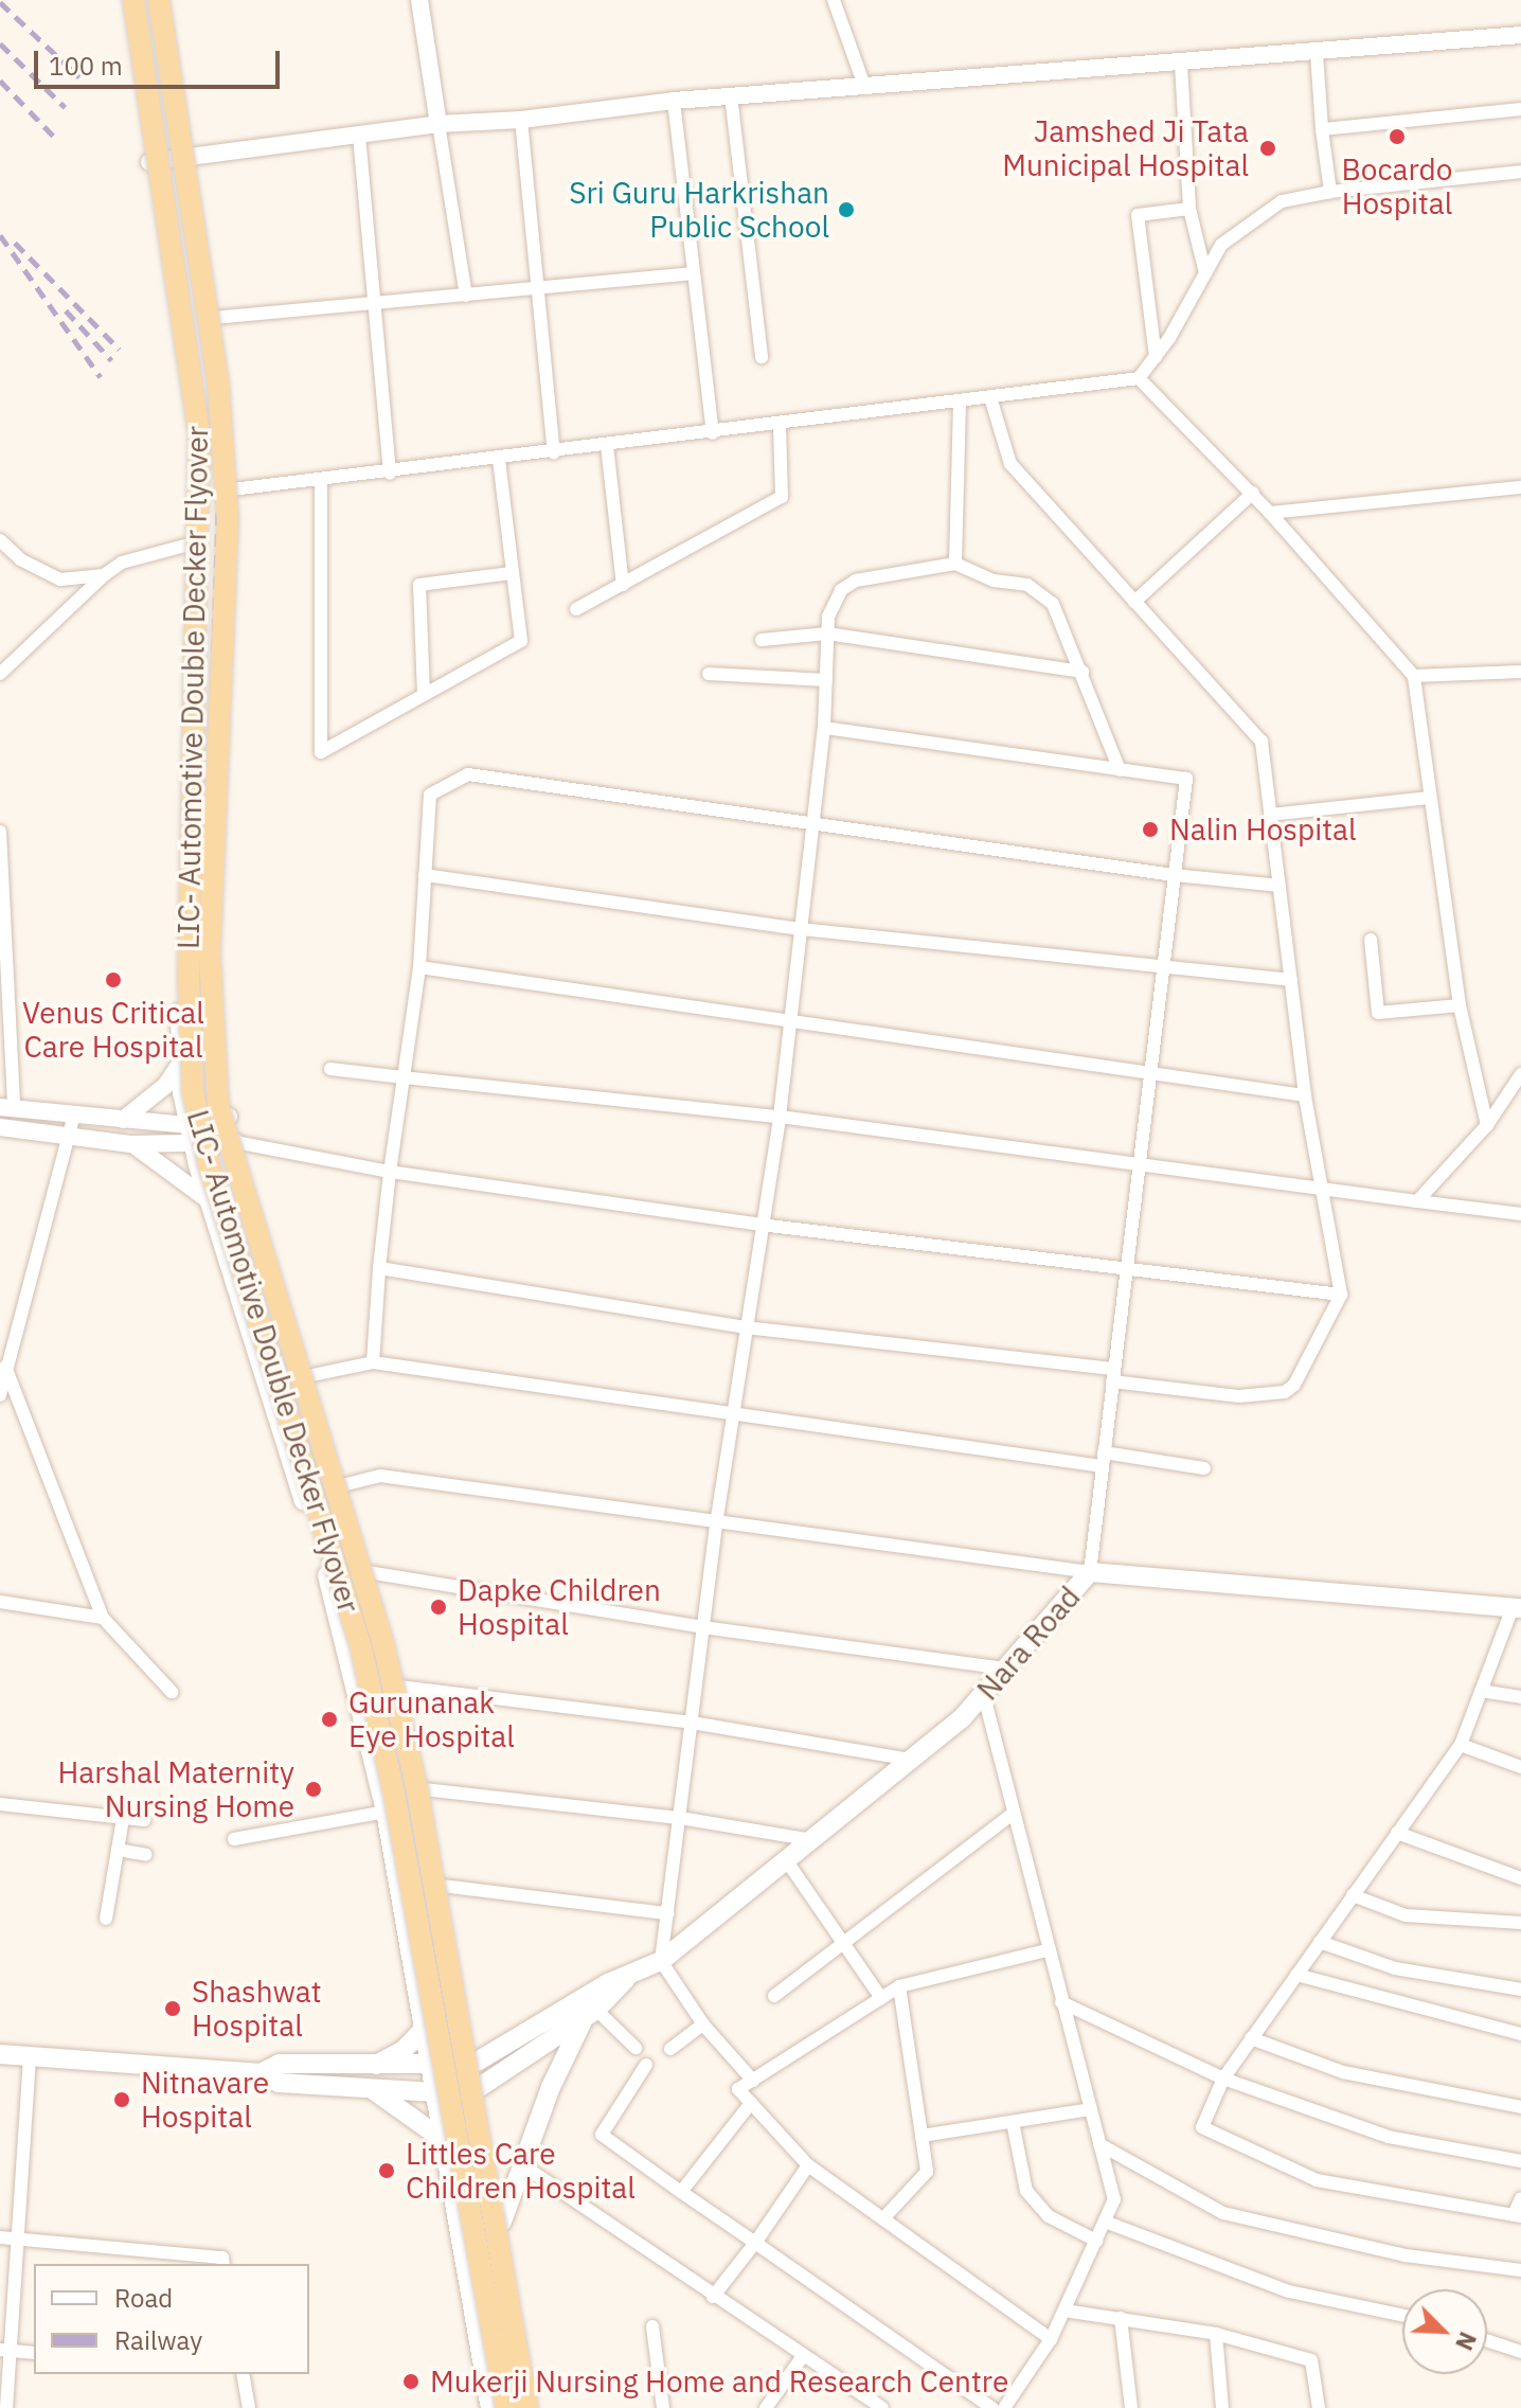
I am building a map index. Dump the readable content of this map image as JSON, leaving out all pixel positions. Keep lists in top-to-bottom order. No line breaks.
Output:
{"streets":{"main road":["LIC- Automotive Double Decker Flyover","Nara Road"]},"places":["Bocardo Hospital","Jamshed Ji Tata Municipal Hospital","Sri Guru Harkrishan Public School","Nalin Hospital","Venus Critical Care Hospital","Dapke Children Hospital","Gurunanak Eye Hospital","Harshal Maternity Nursing Home","Shashwat Hospital","Nitnavare Hospital","Littles Care Children Hospital","Mukerji Nursing Home and Research Centre"],"legend":["Road","Railway"],"scale_bar":"100 m","north":"bottom right"}
